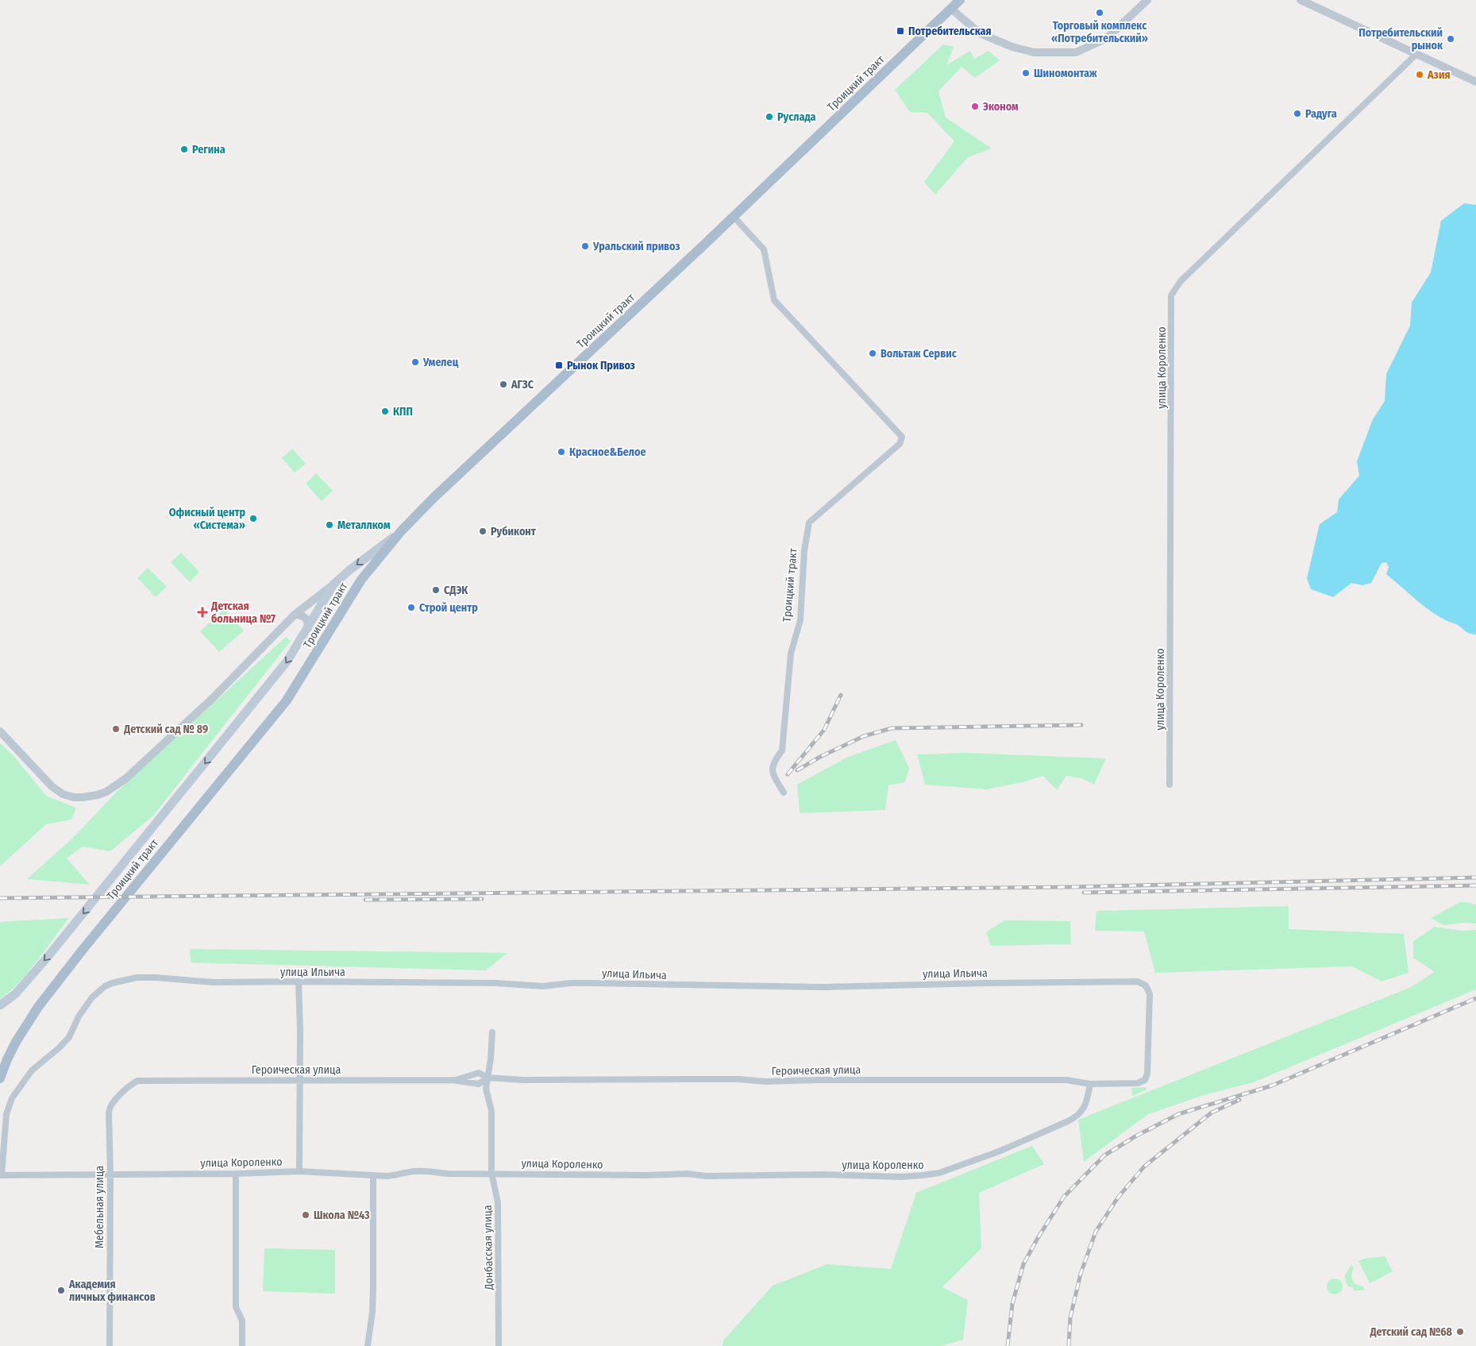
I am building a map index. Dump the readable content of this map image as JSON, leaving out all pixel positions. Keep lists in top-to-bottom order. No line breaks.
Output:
{"streets":{"main road":["Троицкий тракт"],"street":["улица Короленко","улица Ильича","Героическая улица","Мебельная улица","Донбасская улица"]},"crossings":[["улица Короленко","улица Ильича"],["улица Короленко","Героическая улица"],["улица Короленко","Мебельная улица"],["улица Короленко","Донбасская улица"],["улица Ильича","Героическая улица"],["Героическая улица","Мебельная улица"],["Героическая улица","Донбасская улица"]],"places":{"other":["Торговый комплекс «Потребительский»","Потребительский рынок","Шиномонтаж","Азия","Эконом","Радуга","Руслада","Регина","Уральский привоз","Вольтаж Сервис","Умелец","АГЗС","КПП","Красное&Белое","Офисный центр «Система»","Металлком","Рубиконт","СДЭК","Строй центр","Детский сад № 89","Школа №43","Академия личных финансов","Детский сад №68"],"transit":["Потребительская","Рынок Привоз"],"health":["Детская больница №7"]}}
